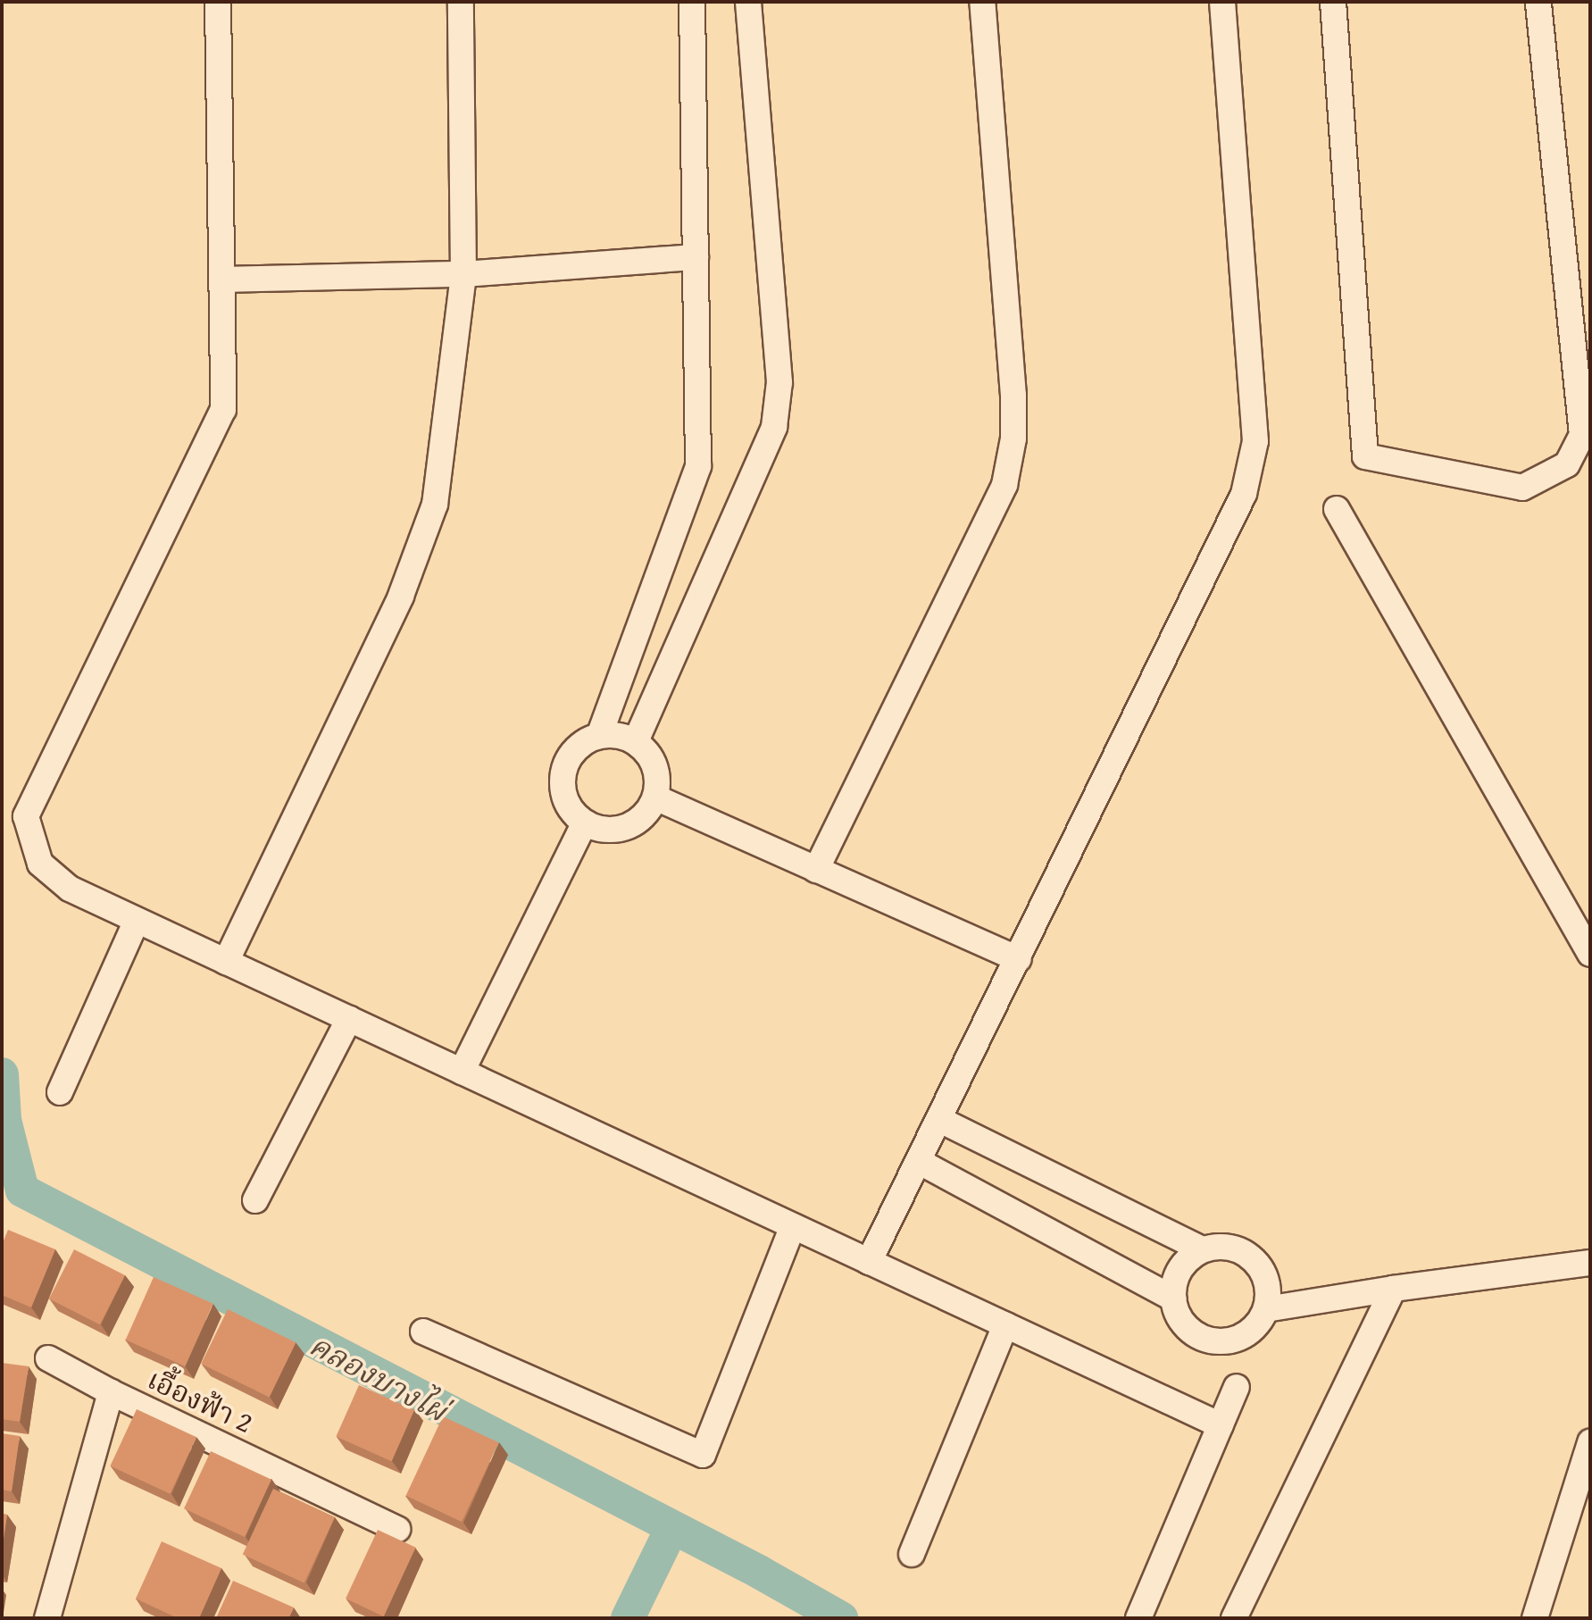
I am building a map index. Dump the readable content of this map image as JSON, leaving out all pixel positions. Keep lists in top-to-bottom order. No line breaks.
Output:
{"streets":{"street":["เอื้องฟ้า 2"]},"water":["คลองบางไผ่"]}
